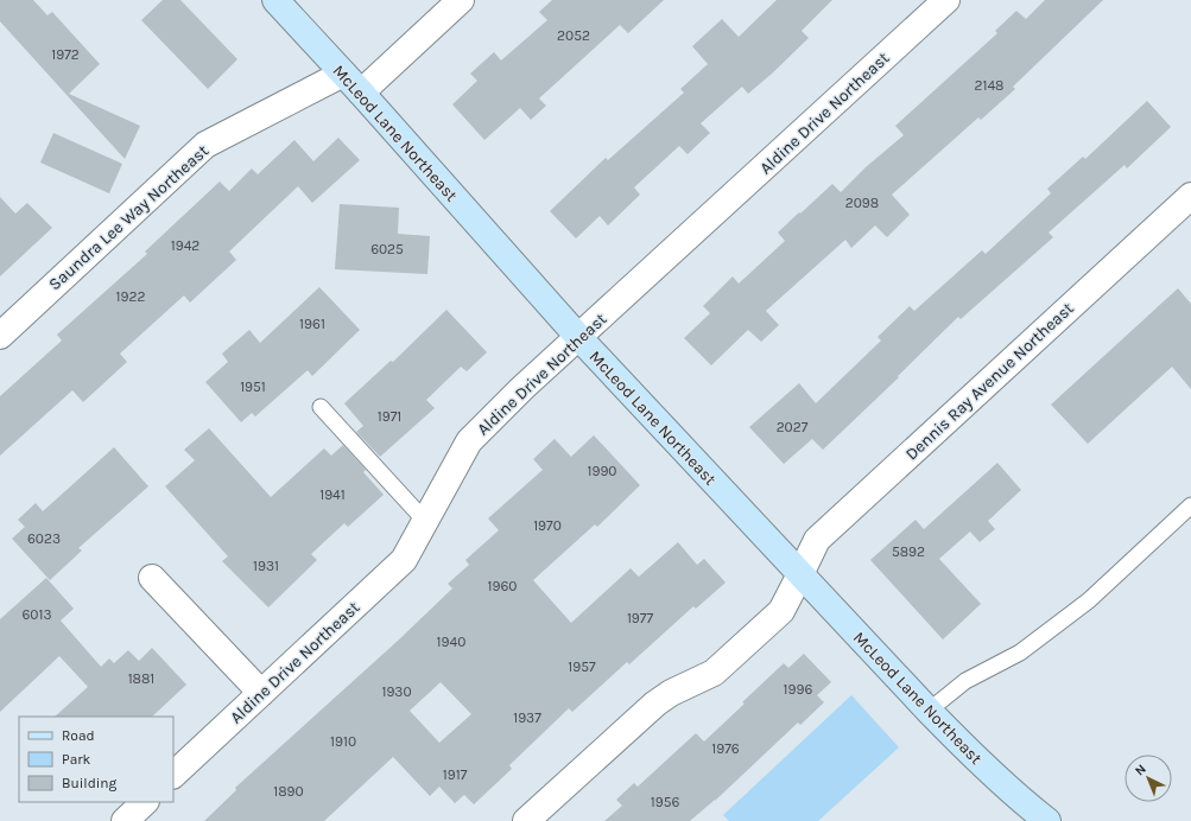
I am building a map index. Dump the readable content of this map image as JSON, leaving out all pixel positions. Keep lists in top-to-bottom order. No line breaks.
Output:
{"streets":{"street":["Aldine Drive Northeast","McLeod Lane Northeast","Saundra Lee Way Northeast","Dennis Ray Avenue Northeast"]},"crossings":[["Aldine Drive Northeast","McLeod Lane Northeast"],["McLeod Lane Northeast","Saundra Lee Way Northeast"],["McLeod Lane Northeast","Dennis Ray Avenue Northeast"]],"house_numbers":["2052","1972","2148","2098","1942","6025","1922","1961","1951","1971","2027","1990","1941","1970","6023","5892","1931","1960","6013","1977","1940","1957","1881","1996","1930","1937","1910","1976","1917","1890","1956"],"legend":["Road","Park","Building"],"north":"top left"}
